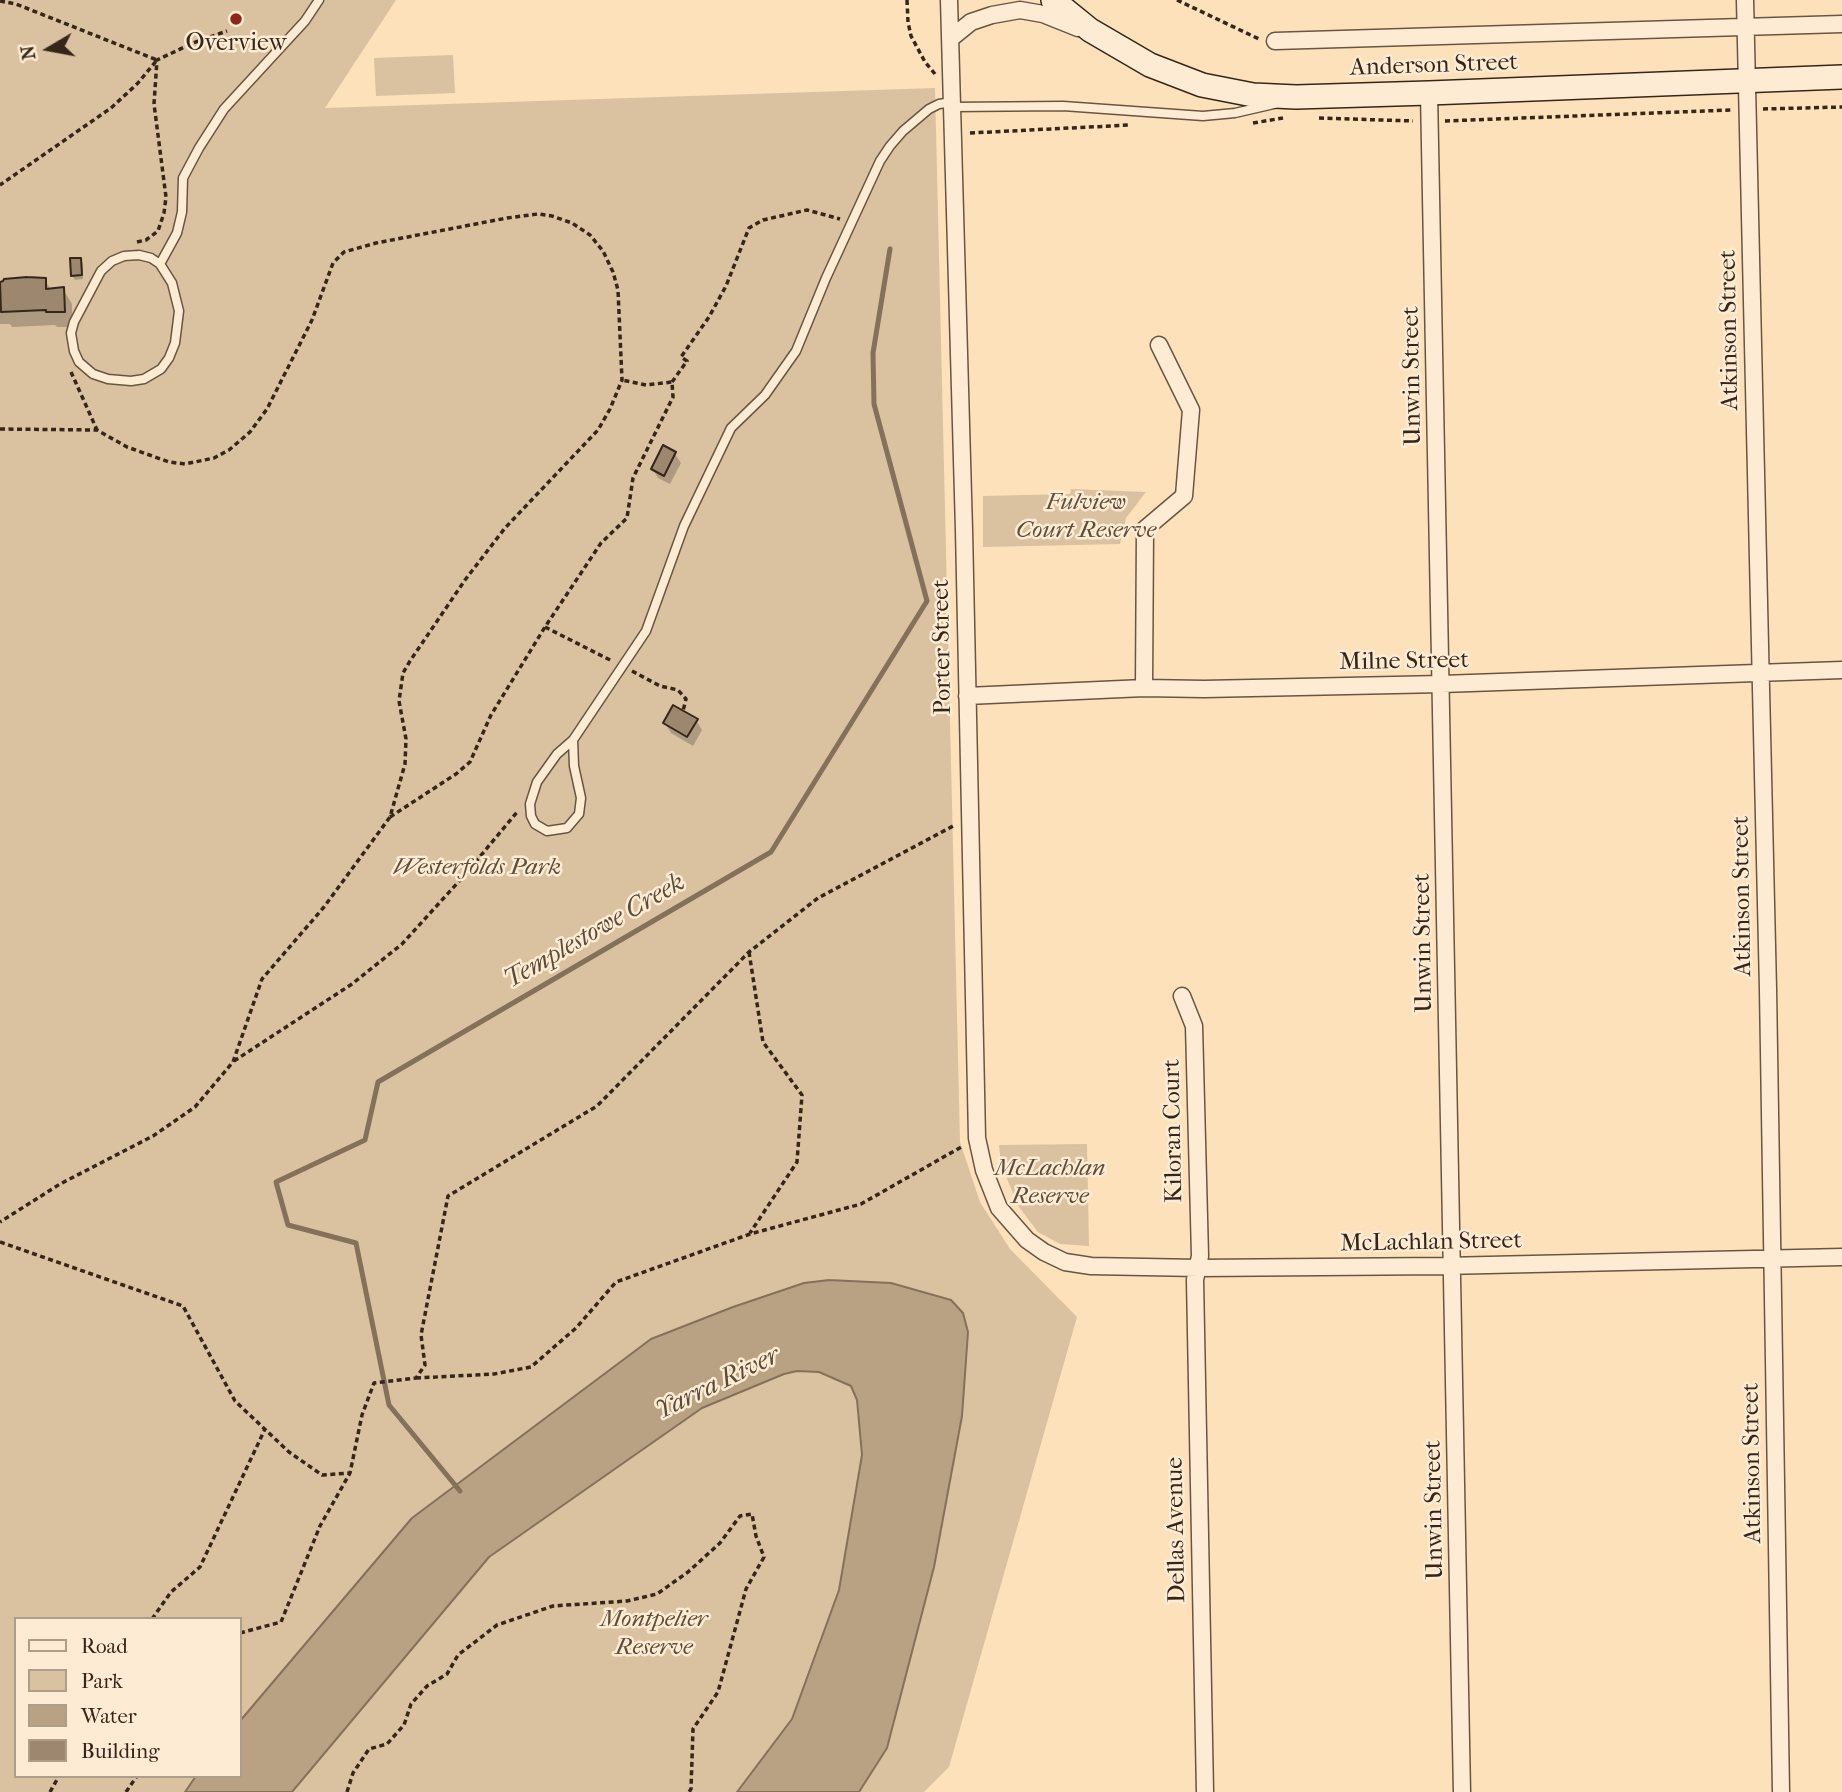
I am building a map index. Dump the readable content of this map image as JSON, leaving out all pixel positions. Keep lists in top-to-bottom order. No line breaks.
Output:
{"streets":{"main road":["Anderson Street"],"street":["Atkinson Street","Unwin Street","Porter Street","Milne Street","Kiloran Court","McLachlan Street","Dellas Avenue"]},"crossings":[["Anderson Street","Atkinson Street"],["Anderson Street","Unwin Street"],["Atkinson Street","Milne Street"],["Atkinson Street","McLachlan Street"],["Unwin Street","Milne Street"],["Unwin Street","McLachlan Street"],["Porter Street","Milne Street"],["Porter Street","McLachlan Street"],["Kiloran Court","McLachlan Street"],["Kiloran Court","Dellas Avenue"],["McLachlan Street","Dellas Avenue"]],"water":["Templestowe Creek","Yarra River"],"parks":["Fulview Court Reserve","Westerfolds Park","McLachlan Reserve","Montpelier Reserve"],"places":["Overview"],"legend":["Road","Park","Water","Building"],"north":"left"}
